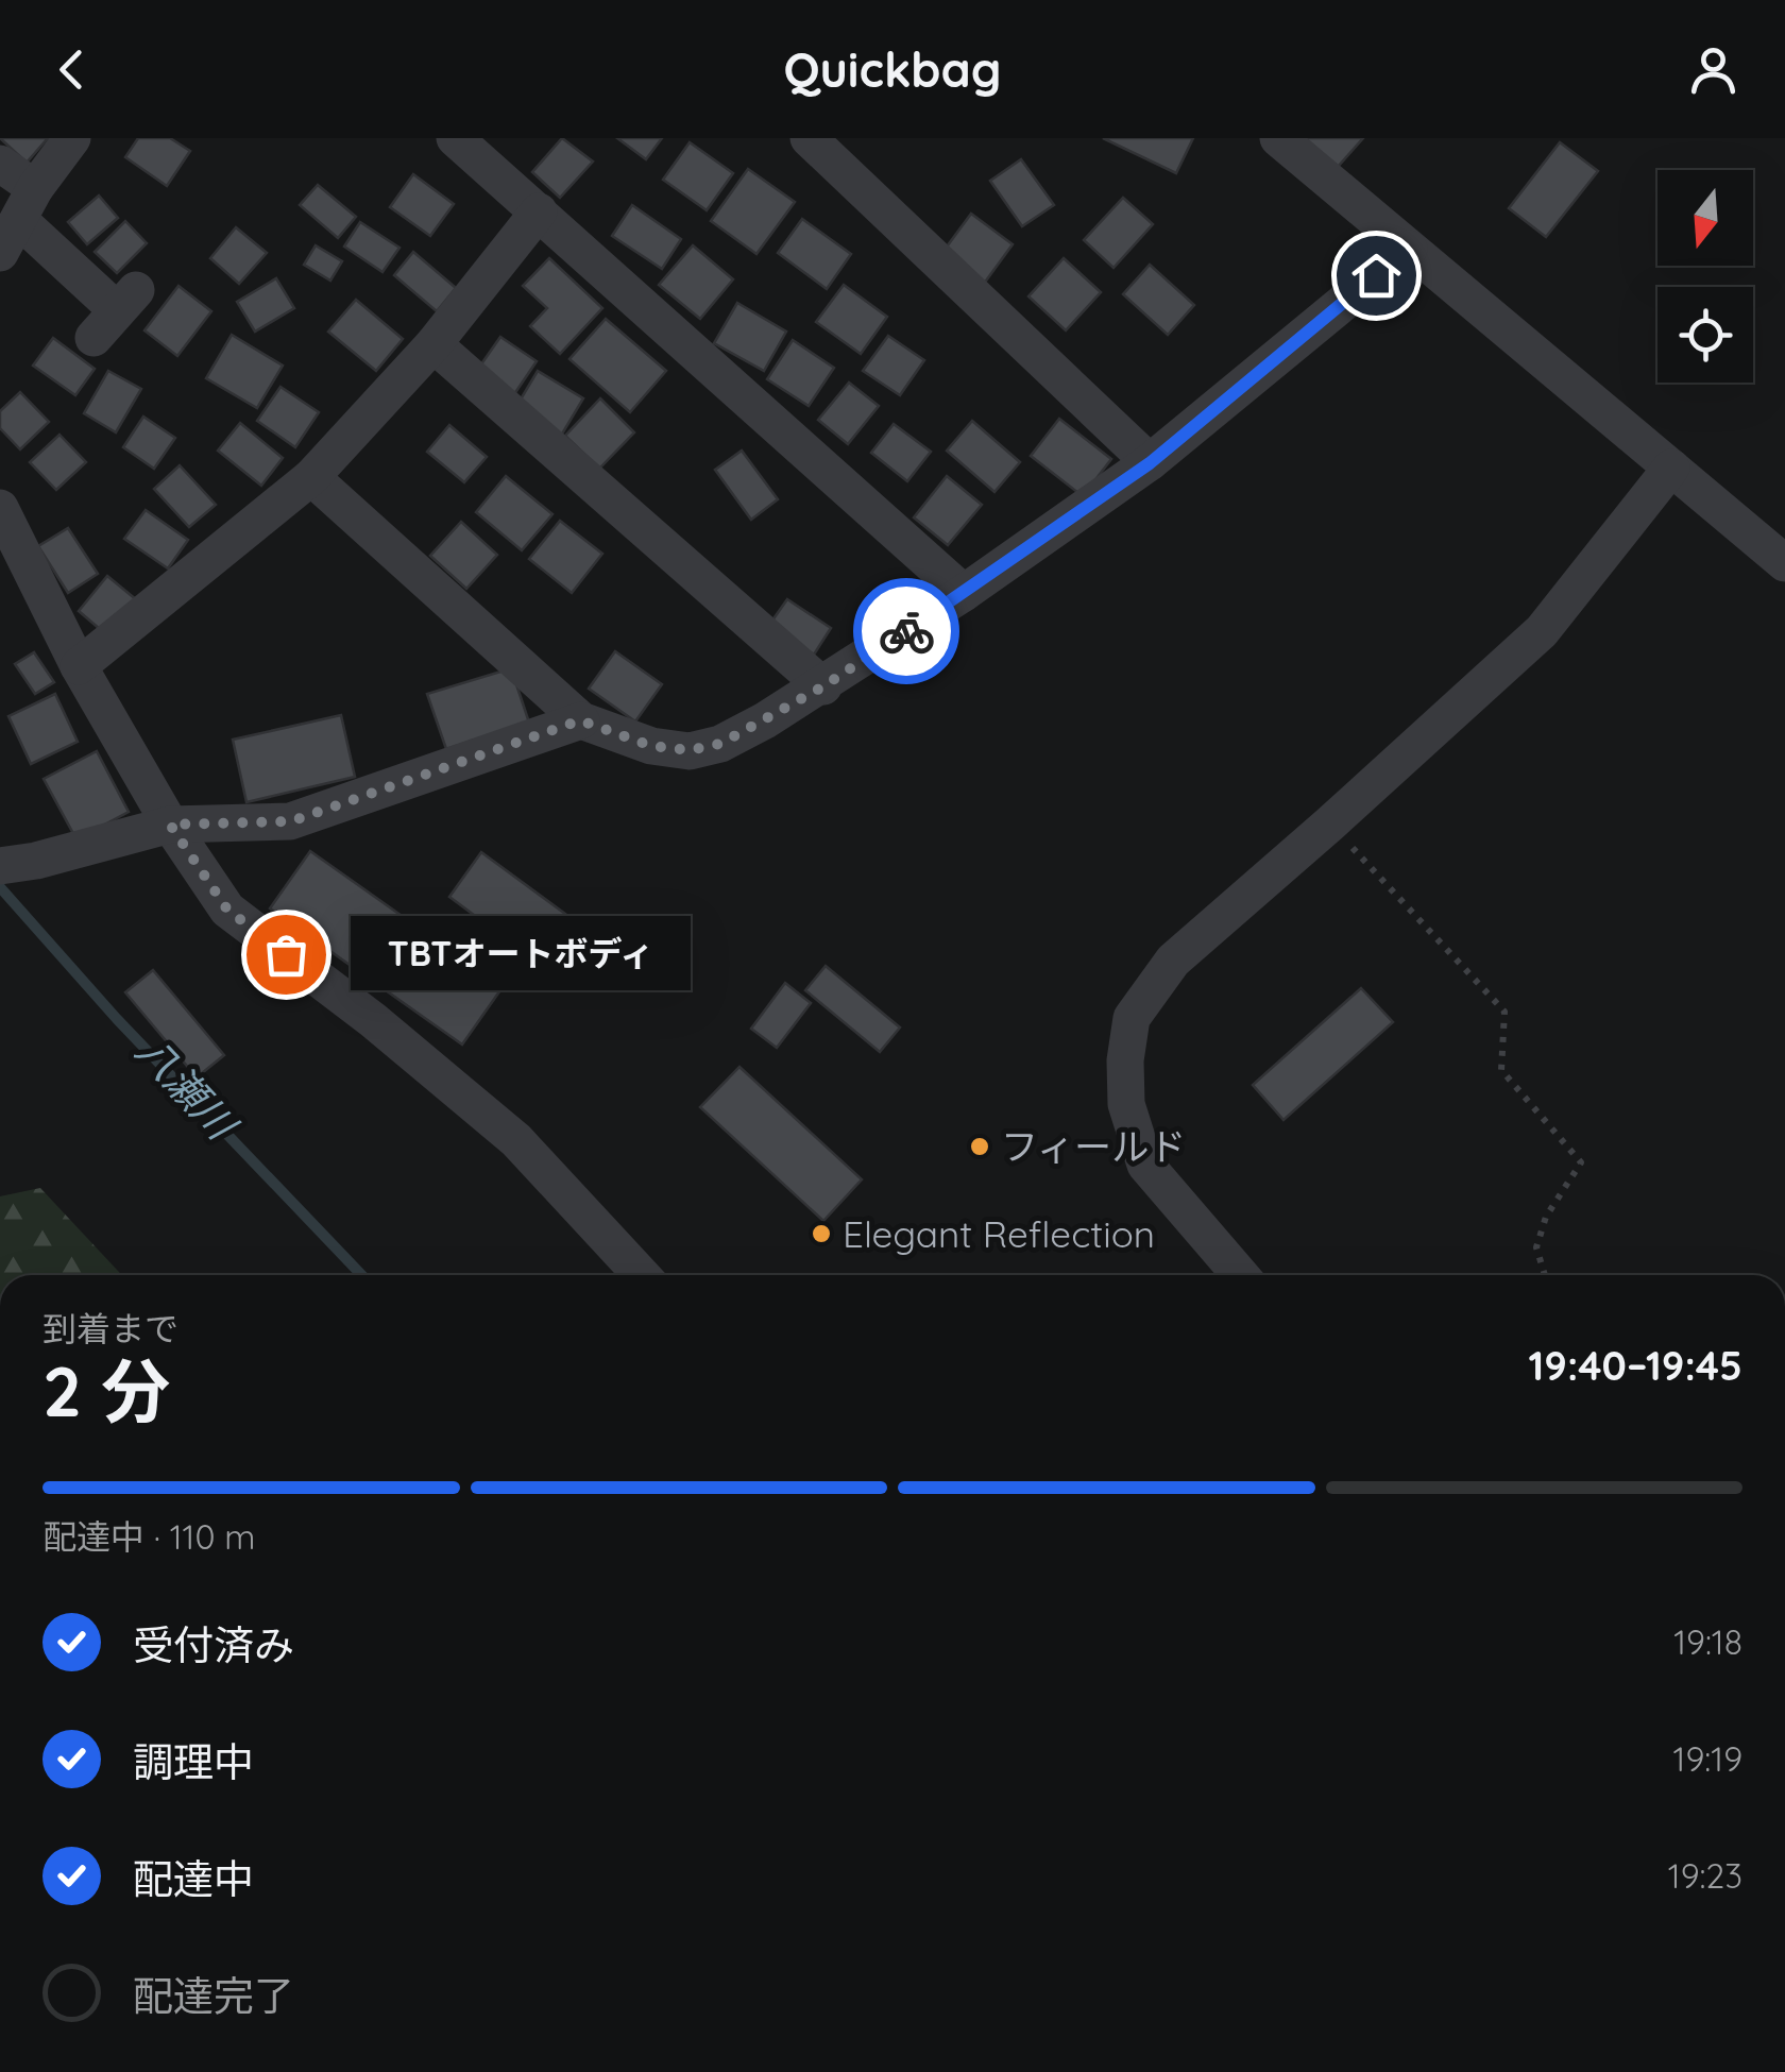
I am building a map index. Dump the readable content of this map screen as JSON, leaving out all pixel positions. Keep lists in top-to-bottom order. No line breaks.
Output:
{"water":["八瀬川"],"places":["TBTオートボディ","フィールド","Elegant Reflection"],"north":"bottom","page":{"header":"Quickbag","bubble":"TBTオートボディ","heading":["2 分","到着まで","19:40–19:45"],"bar":"配達中 · 110 m","list":[["受付済み","19:18"],["調理中","19:19"],["配達中","19:23"],"配達完了"]}}
